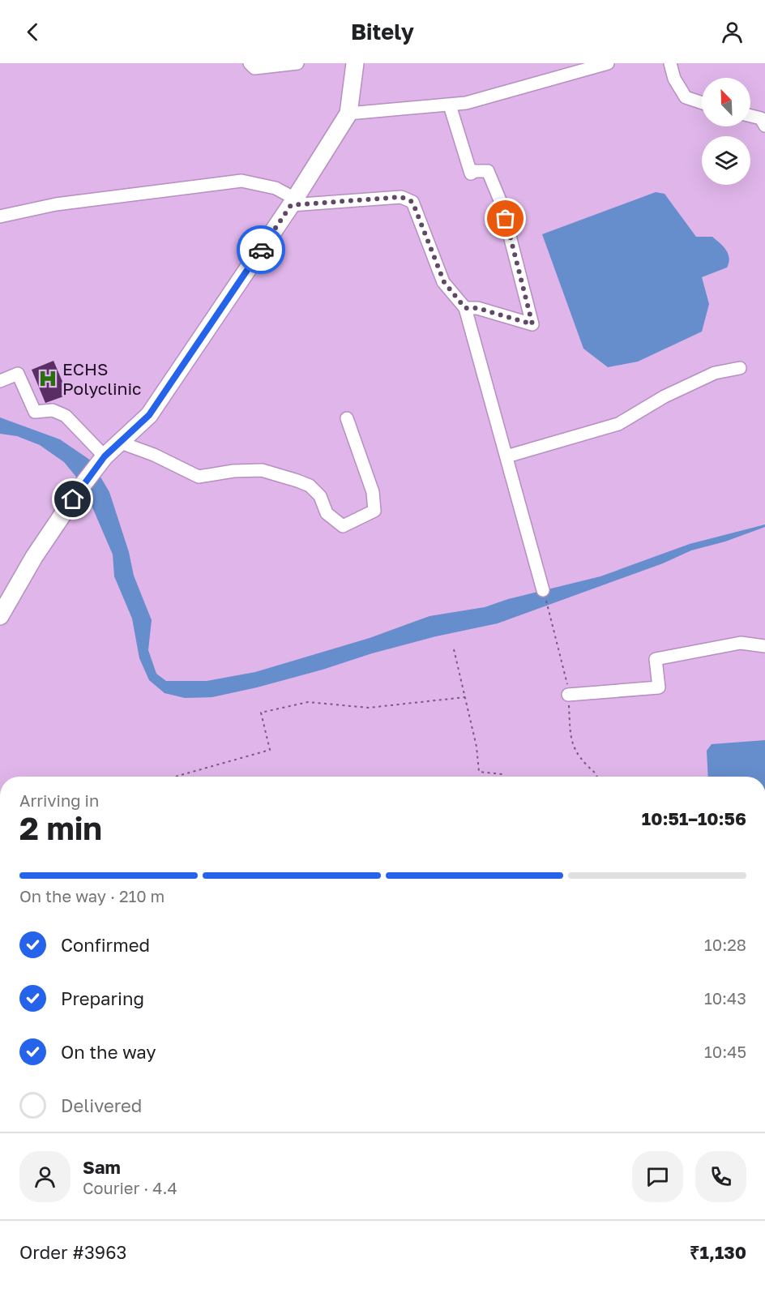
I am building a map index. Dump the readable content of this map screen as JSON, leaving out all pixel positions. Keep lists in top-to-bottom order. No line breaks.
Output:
{"places":{"hospital":["ECHS Polyclinic"]},"north":"top left","page":{"header":"Bitely","heading":["2 min","Arriving in","10:51–10:56"],"panel":["Sam","Courier · 4.4","Order #3963","₹1,130"],"bar":"On the way · 210 m","list":[["Confirmed","10:28"],["Preparing","10:43"],["On the way","10:45"],"Delivered"]}}
